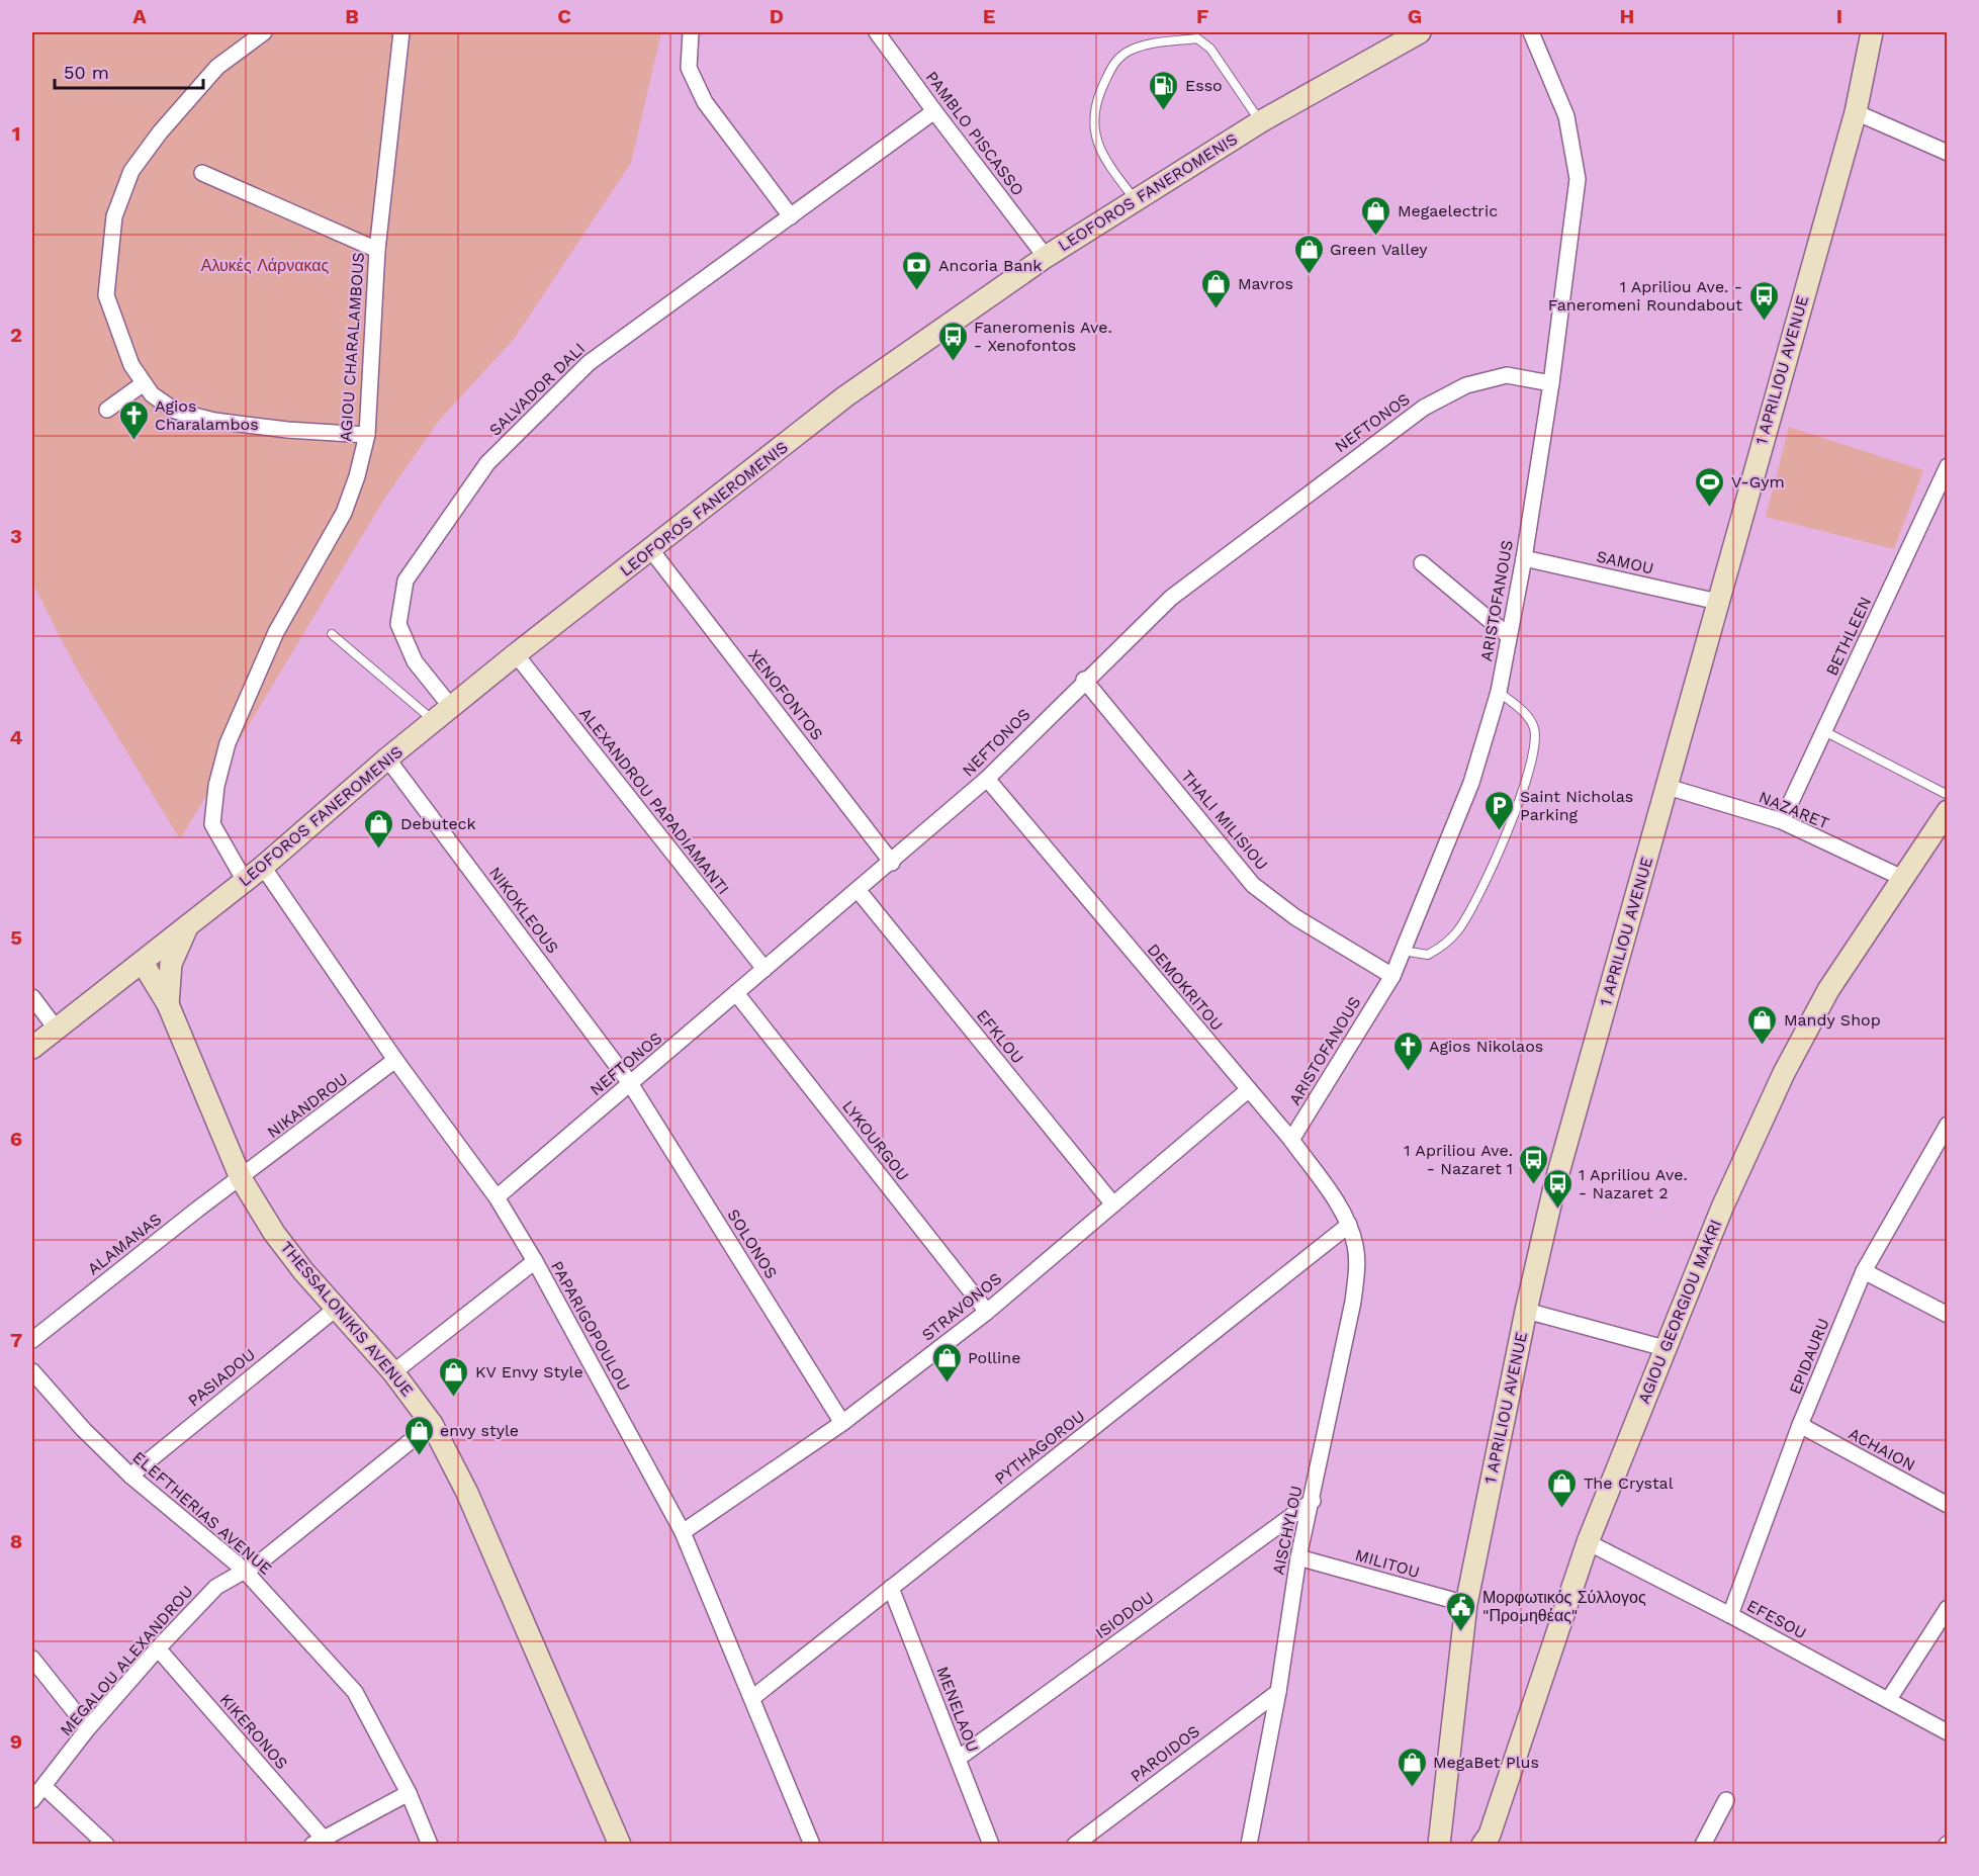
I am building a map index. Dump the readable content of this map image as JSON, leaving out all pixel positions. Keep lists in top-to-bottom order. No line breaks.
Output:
{"streets":{"main road":["LEOFOROS FANEROMENIS","1 APRILIOU AVENUE","AGIOU GEORGIOU MAKRI","THESSALONIKIS AVENUE"],"street":["PAMBLO PISCASSO","AGIOU CHARALAMBOUS","SALVADOR DALI","NEFTONOS","SAMOU","ARISTOFANOUS","BETHLEEN","XENOFONTOS","ALEXANDROU PAPADIAMANTI","NAZARET","THALI MILISIOU","NIKOKLEOUS","DEMOKRITOU","EFKLOU","NIKANDROU","LYKOURGOU","ALAMANAS","SOLONOS","STRAVONOS","PAPARIGOPOULOU","EPIDAURU","PASIADOU","PYTHAGOROU","ACHAION","ELEFTHERIAS AVENUE","AISCHYLOU","MILITOU","ISIODOU","EFESOU","MEGALOU ALEXANDROU","MENELAOU","KIKERONOS","PAROIDOS"]},"crossings":[["PAMBLO PISCASSO","LEOFOROS FANEROMENIS"],["PAMBLO PISCASSO","SALVADOR DALI"],["LEOFOROS FANEROMENIS","AGIOU CHARALAMBOUS"],["LEOFOROS FANEROMENIS","SALVADOR DALI"],["LEOFOROS FANEROMENIS","XENOFONTOS"],["LEOFOROS FANEROMENIS","ALEXANDROU PAPADIAMANTI"],["LEOFOROS FANEROMENIS","NIKOKLEOUS"],["LEOFOROS FANEROMENIS","THESSALONIKIS AVENUE"],["LEOFOROS FANEROMENIS","PAPARIGOPOULOU"],["1 APRILIOU AVENUE","SAMOU"],["1 APRILIOU AVENUE","NAZARET"],["1 APRILIOU AVENUE","MILITOU"],["NEFTONOS","ARISTOFANOUS"],["NEFTONOS","XENOFONTOS"],["NEFTONOS","ALEXANDROU PAPADIAMANTI"],["NEFTONOS","THALI MILISIOU"],["NEFTONOS","NIKOKLEOUS"],["NEFTONOS","DEMOKRITOU"],["NEFTONOS","EFKLOU"],["NEFTONOS","LYKOURGOU"],["NEFTONOS","SOLONOS"],["NEFTONOS","PAPARIGOPOULOU"],["SAMOU","ARISTOFANOUS"],["ARISTOFANOUS","THALI MILISIOU"],["ARISTOFANOUS","DEMOKRITOU"],["BETHLEEN","NAZARET"],["NAZARET","AGIOU GEORGIOU MAKRI"],["NIKOKLEOUS","SOLONOS"],["DEMOKRITOU","STRAVONOS"],["DEMOKRITOU","PYTHAGOROU"],["DEMOKRITOU","AISCHYLOU"],["EFKLOU","STRAVONOS"],["NIKANDROU","ALAMANAS"],["NIKANDROU","THESSALONIKIS AVENUE"],["NIKANDROU","PAPARIGOPOULOU"],["LYKOURGOU","STRAVONOS"],["ALAMANAS","THESSALONIKIS AVENUE"],["SOLONOS","STRAVONOS"],["STRAVONOS","PAPARIGOPOULOU"],["AGIOU GEORGIOU MAKRI","EFESOU"],["THESSALONIKIS AVENUE","PASIADOU"],["THESSALONIKIS AVENUE","MEGALOU ALEXANDROU"],["PAPARIGOPOULOU","PYTHAGOROU"],["EPIDAURU","ACHAION"],["EPIDAURU","EFESOU"],["PASIADOU","ELEFTHERIAS AVENUE"],["PYTHAGOROU","AISCHYLOU"],["PYTHAGOROU","MENELAOU"],["ELEFTHERIAS AVENUE","MEGALOU ALEXANDROU"],["AISCHYLOU","MILITOU"],["AISCHYLOU","ISIODOU"],["AISCHYLOU","PAROIDOS"],["ISIODOU","MENELAOU"],["MEGALOU ALEXANDROU","KIKERONOS"]],"parks":["Αλυκές Λάρνακας"],"places":{"fuel station":["Esso"],"shop":["Megaelectric","Green Valley","Mavros","Debuteck","Mandy Shop","Polline","KV Envy Style","envy style","The Crystal","MegaBet Plus"],"bank":["Ancoria Bank"],"bus stop":["1 Apriliou Ave. - Faneromeni Roundabout","Faneromenis Ave. - Xenofontos","1 Apriliou Ave. - Nazaret 1","1 Apriliou Ave. - Nazaret 2"],"church":["Agios Charalambos","Agios Nikolaos"],"sports":["V-Gym"],"parking":["Saint Nicholas Parking"],"public building":["Μορφωτικός Σύλλογος \"Προμηθέας\""]},"scale_bar":"50 m","grid":{"columns":["A","B","C","D","E","F","G","H","I"],"rows":["1","2","3","4","5","6","7","8","9"]}}
